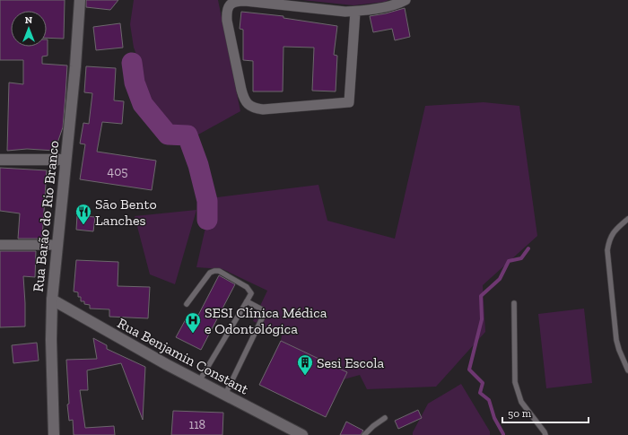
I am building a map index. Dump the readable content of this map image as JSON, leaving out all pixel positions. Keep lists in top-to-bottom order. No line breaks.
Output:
{"streets":{"main road":["Rua Barão do Rio Branco","Rua Benjamin Constant"]},"crossings":[["Rua Barão do Rio Branco","Rua Benjamin Constant"]],"places":{"restaurant":["São Bento Lanches"],"hospital":["SESI Clínica Médica e Odontológica"],"building":["Sesi Escola"]},"house_numbers":["405","118"],"scale_bar":"50 m","north":"top"}
